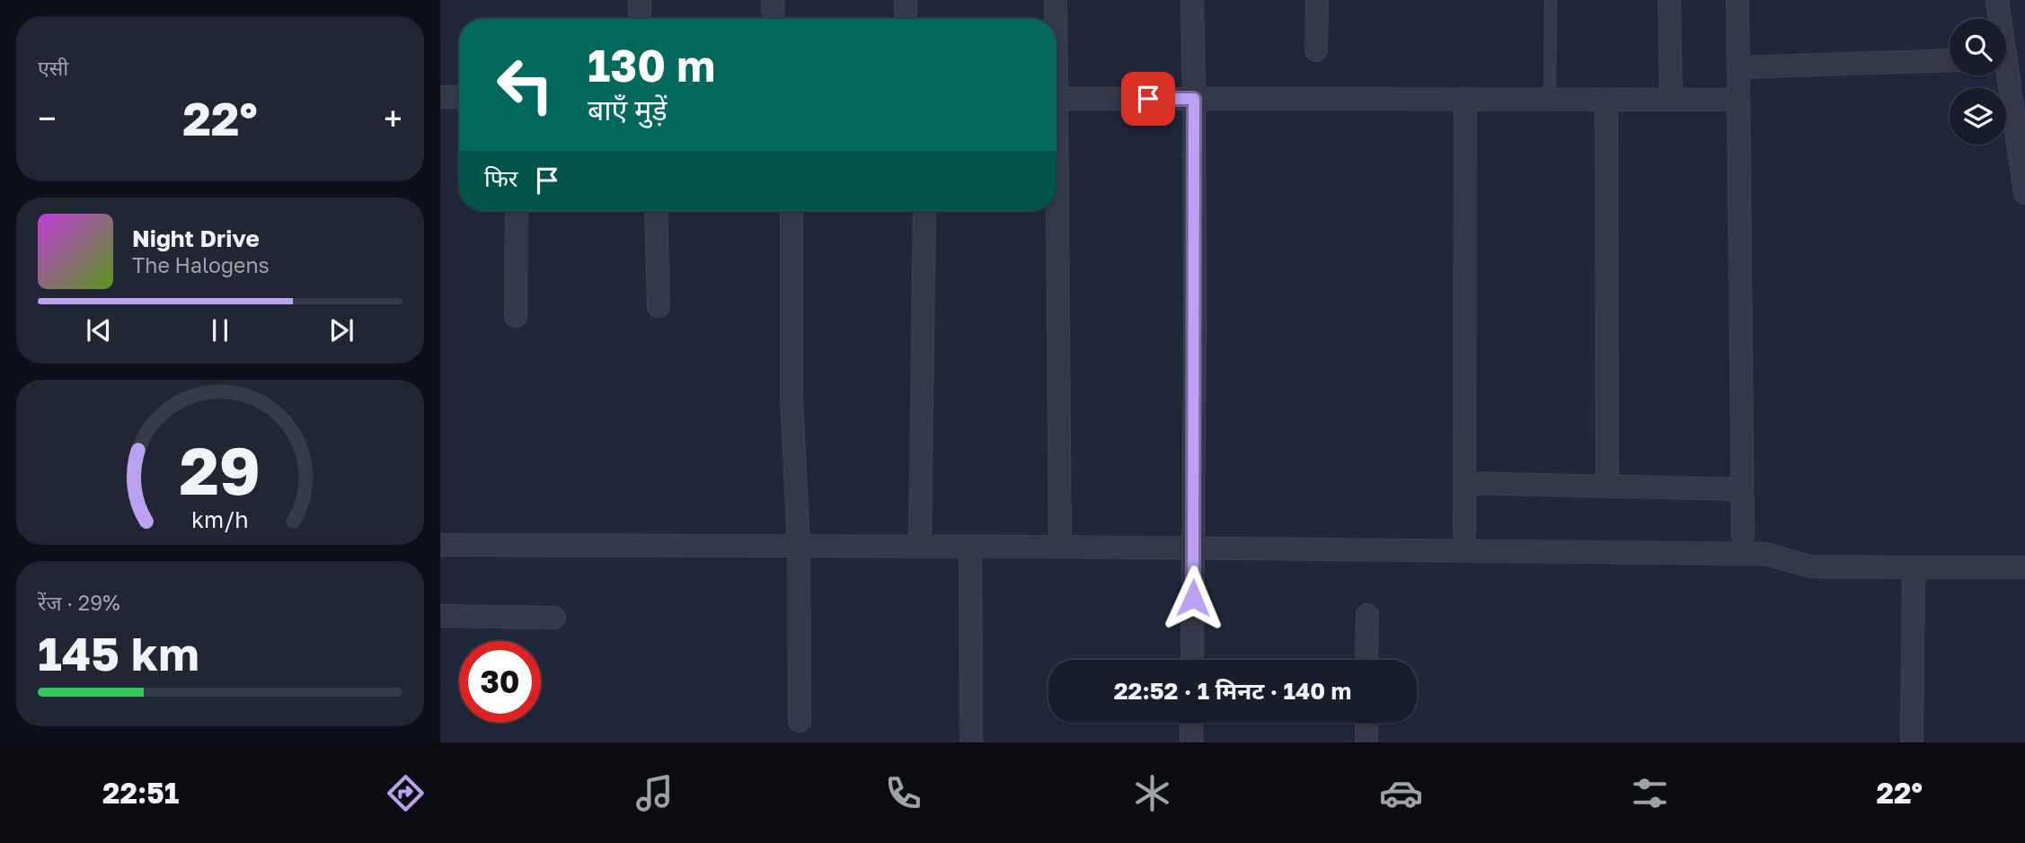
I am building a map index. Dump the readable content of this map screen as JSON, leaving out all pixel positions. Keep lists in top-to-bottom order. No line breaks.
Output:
{"page":{"tile":["एसी",["रेंज · 29%","145 km"]],"turn":["130 m","बाएँ मुड़ें"],"heat":["−","22°","+"],"then":"फिर","song":["Night Drive","The Halogens"],"limit":"30","trip":"22:52 · 1 मिनट · 140 m","tabs":["22:51","22°"],"gauge":["29","km/h"]}}
